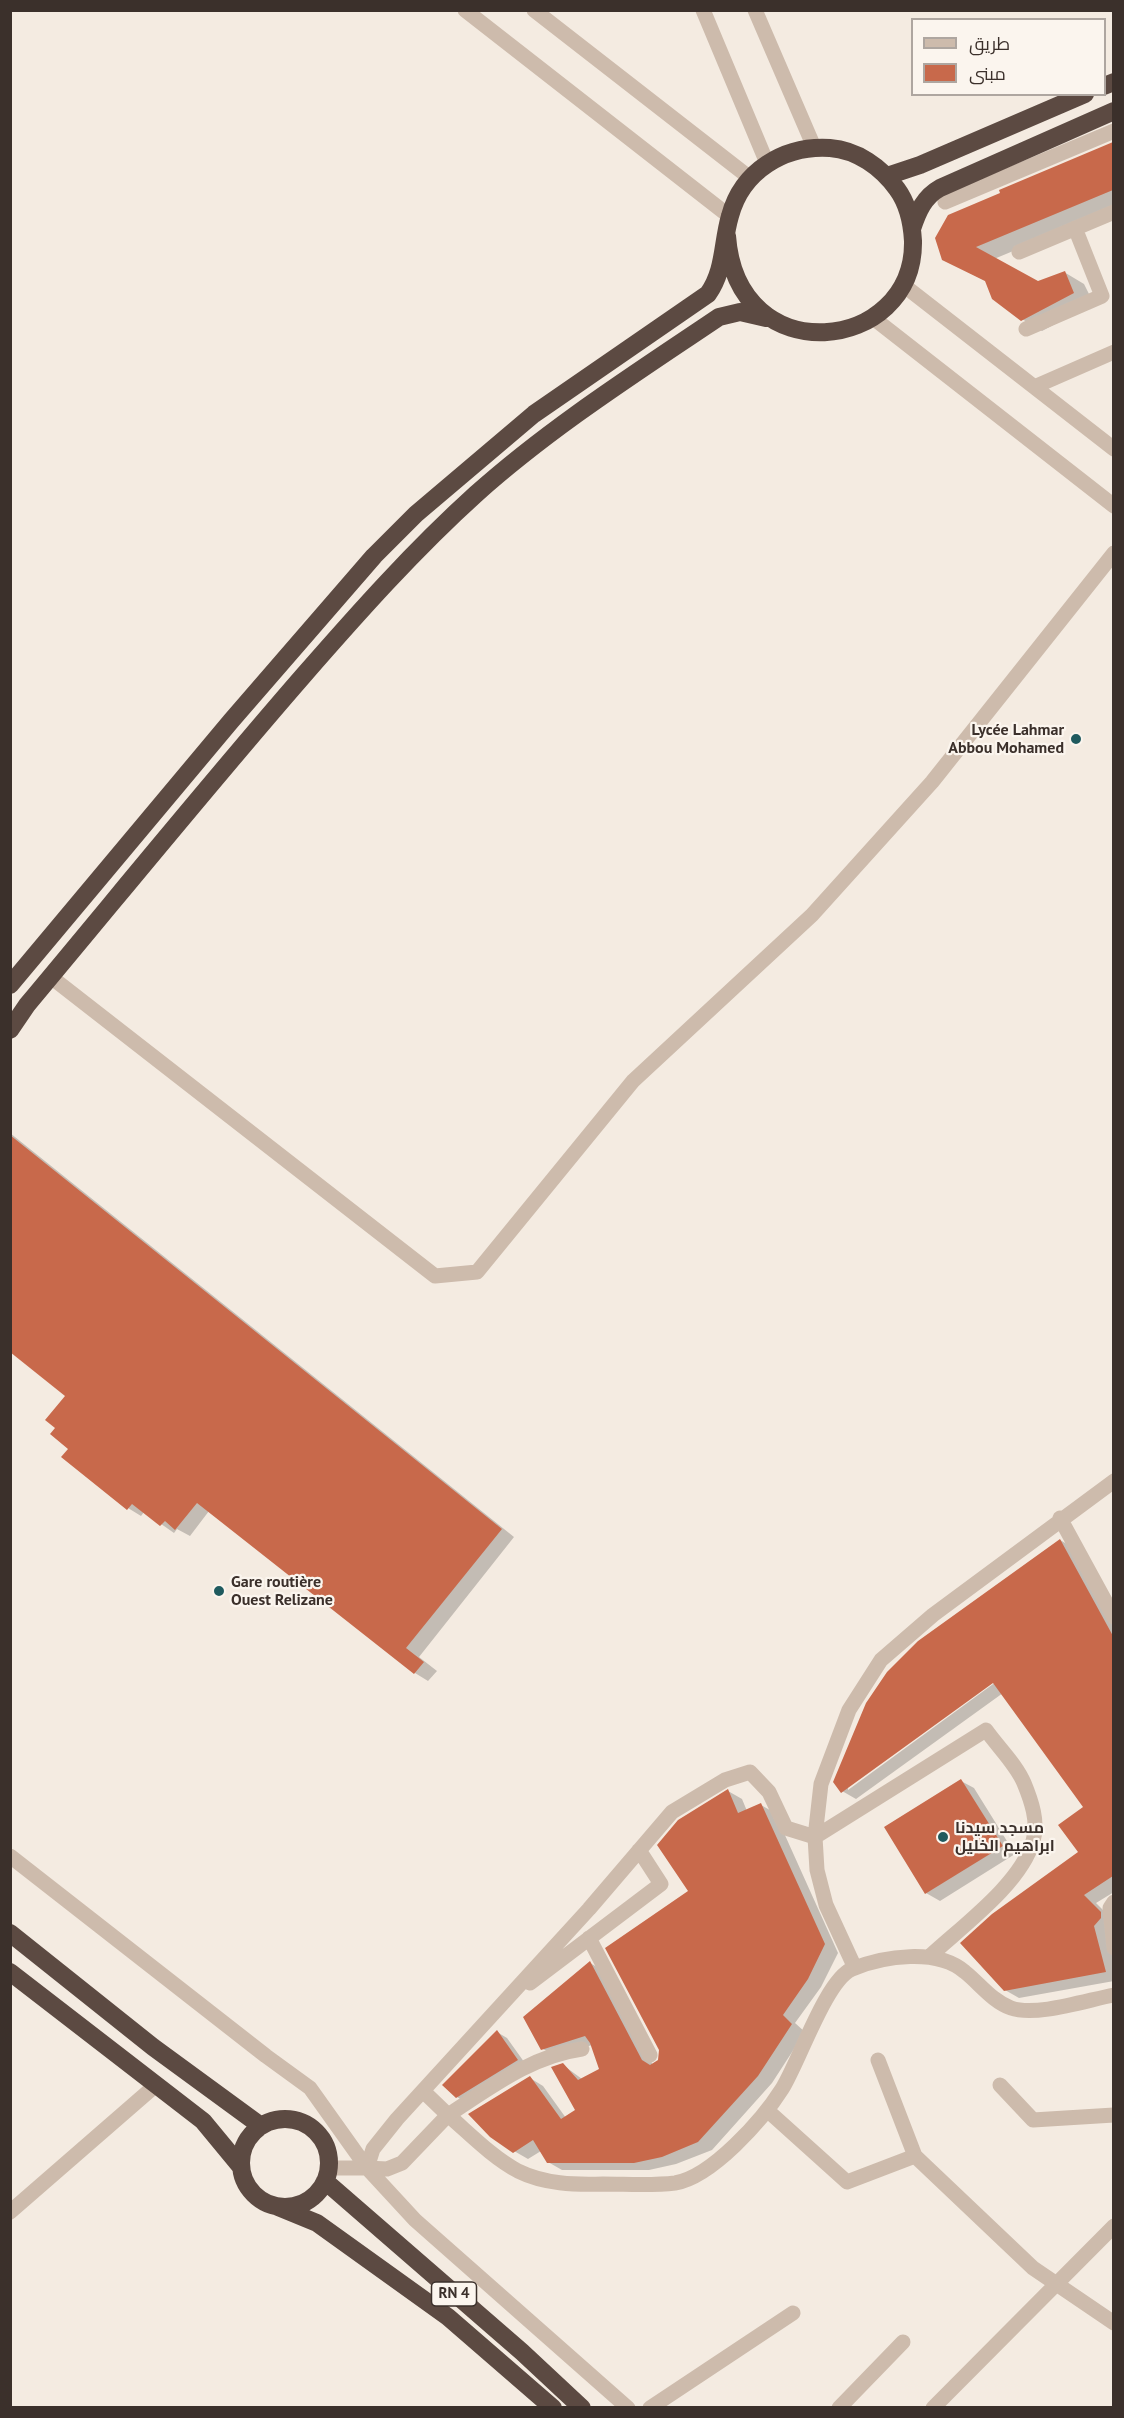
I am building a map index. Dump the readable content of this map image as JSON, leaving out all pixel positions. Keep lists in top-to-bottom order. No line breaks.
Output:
{"streets":{"highway":["RN 4"]},"places":["Lycée Lahmar Abbou Mohamed","Gare routière Ouest Relizane","مسجد سيدنا ابراهيم الخليل"],"legend":["طريق","مبنى"]}
